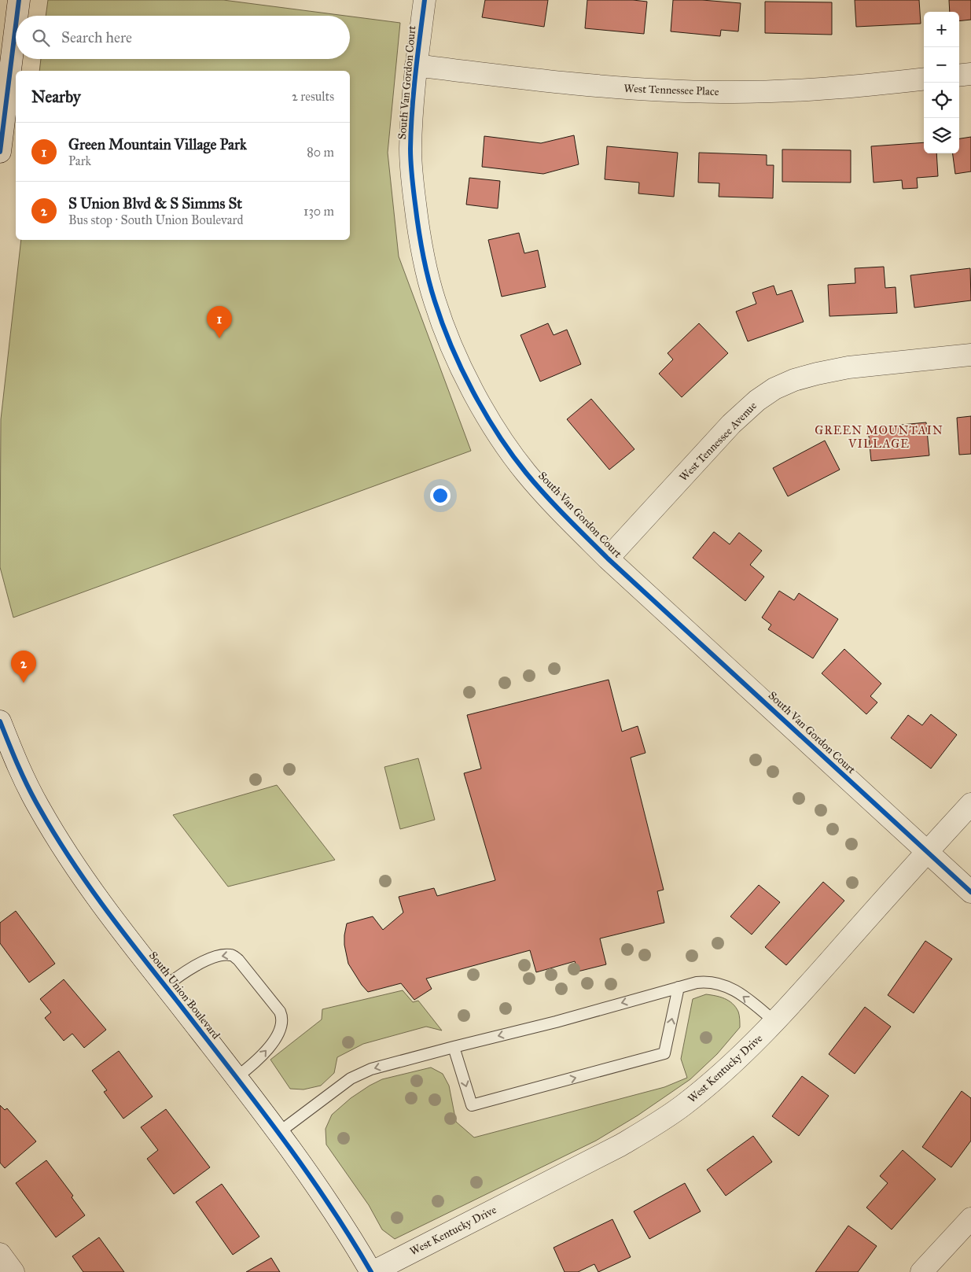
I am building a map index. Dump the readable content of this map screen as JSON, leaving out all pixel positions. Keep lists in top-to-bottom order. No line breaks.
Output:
{"streets":{"street":["South Van Gordon Court","West Tennessee Place","West Tennessee Avenue","South Union Boulevard","West Kentucky Drive"]},"crossings":[["South Van Gordon Court","West Tennessee Place"],["South Van Gordon Court","West Tennessee Avenue"],["South Van Gordon Court","West Kentucky Drive"],["South Union Boulevard","West Kentucky Drive"]],"districts":["GREEN MOUNTAIN VILLAGE"],"page":{"map_buttons":["+","−"],"search":"Search here","heading":["Nearby","2 results"],"list":[{"mark":"1","name":"Green Mountain Village Park","note":"Park","value":"80 m"},{"mark":"2","name":"S Union Blvd & S Simms St","note":"Bus stop · South Union Boulevard","value":"130 m"}],"pins":["1","2"]}}
